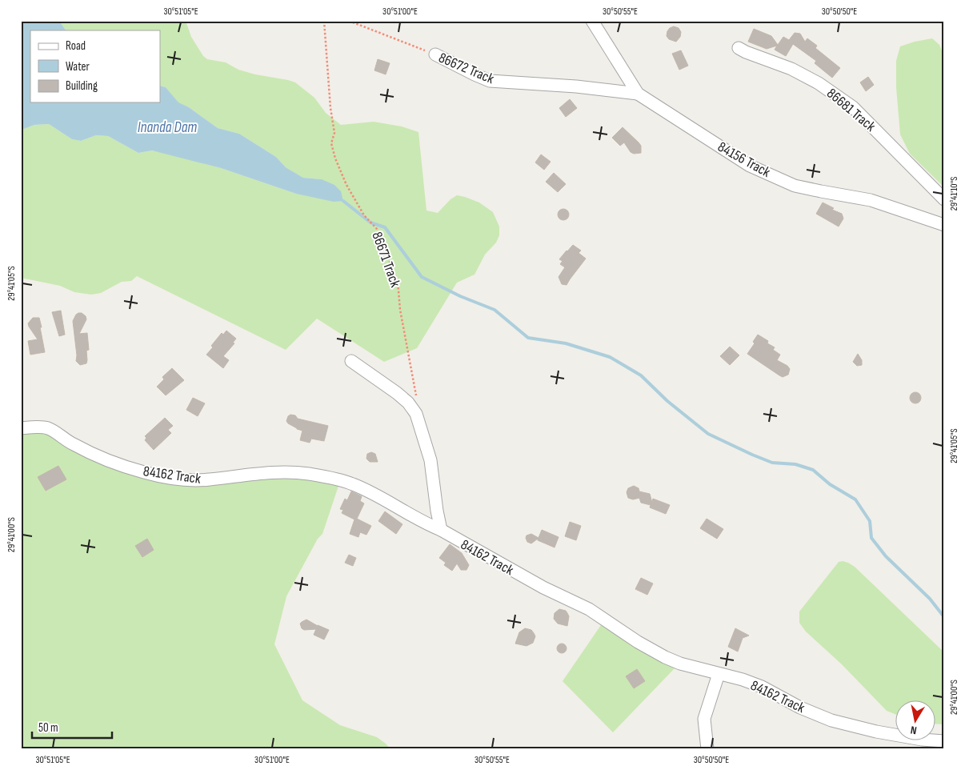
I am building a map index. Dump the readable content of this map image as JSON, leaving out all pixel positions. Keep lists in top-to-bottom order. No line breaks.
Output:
{"streets":{"street":["86672 Track","86681 Track","84156 Track","84162 Track"],"path":["86671 Track"]},"crossings":[["86672 Track","84156 Track"]],"water":["Inanda Dam"],"legend":["Road","Water","Building"],"scale_bar":"50 m","north":"bottom","coordinates":["30°51'05\"E","30°51'00\"E","30°50'55\"E","30°50'50\"E","29°41'10\"S","29°41'05\"S","29°41'00\"S"]}
